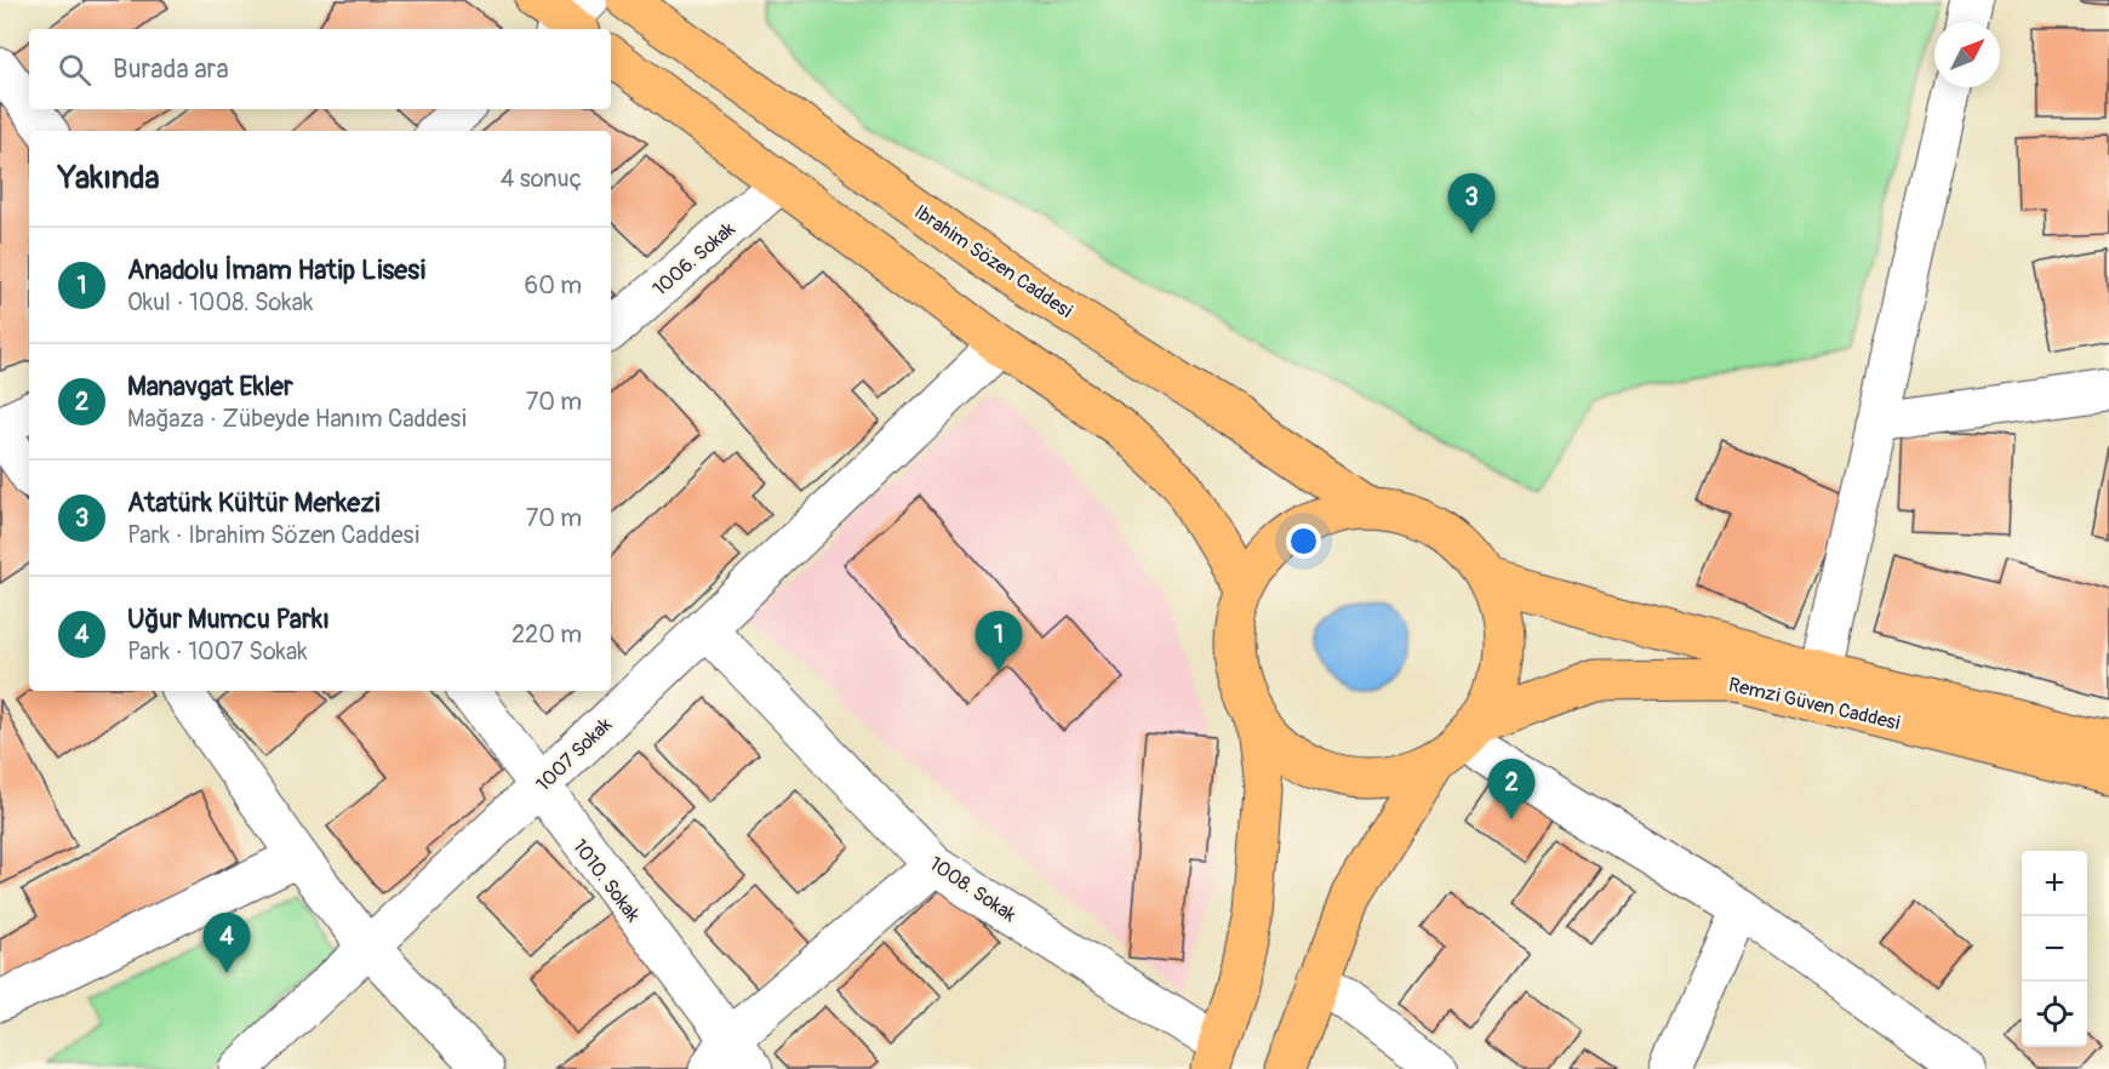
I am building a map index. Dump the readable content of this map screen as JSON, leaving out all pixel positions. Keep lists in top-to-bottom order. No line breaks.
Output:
{"streets":{"main road":["Ibrahim Sözen Caddesi","Remzi Güven Caddesi"],"street":["1006. Sokak","1007 Sokak","1010. Sokak","1008. Sokak"]},"crossings":[["1007 Sokak","1010. Sokak"],["1007 Sokak","1008. Sokak"]],"north":"top right","page":{"search":"Burada ara","heading":["Yakında","4 sonuç"],"pins":["3","1","2","4"],"list":[{"mark":"1","name":"Anadolu İmam Hatip Lisesi","note":"Okul · 1008. Sokak","value":"60 m"},{"mark":"2","name":"Manavgat Ekler","note":"Mağaza · Zübeyde Hanım Caddesi","value":"70 m"},{"mark":"3","name":"Atatürk Kültür Merkezi","note":"Park · Ibrahim Sözen Caddesi","value":"70 m"},{"mark":"4","name":"Uğur Mumcu Parkı","note":"Park · 1007 Sokak","value":"220 m"}],"map_buttons":["+","−"]}}
